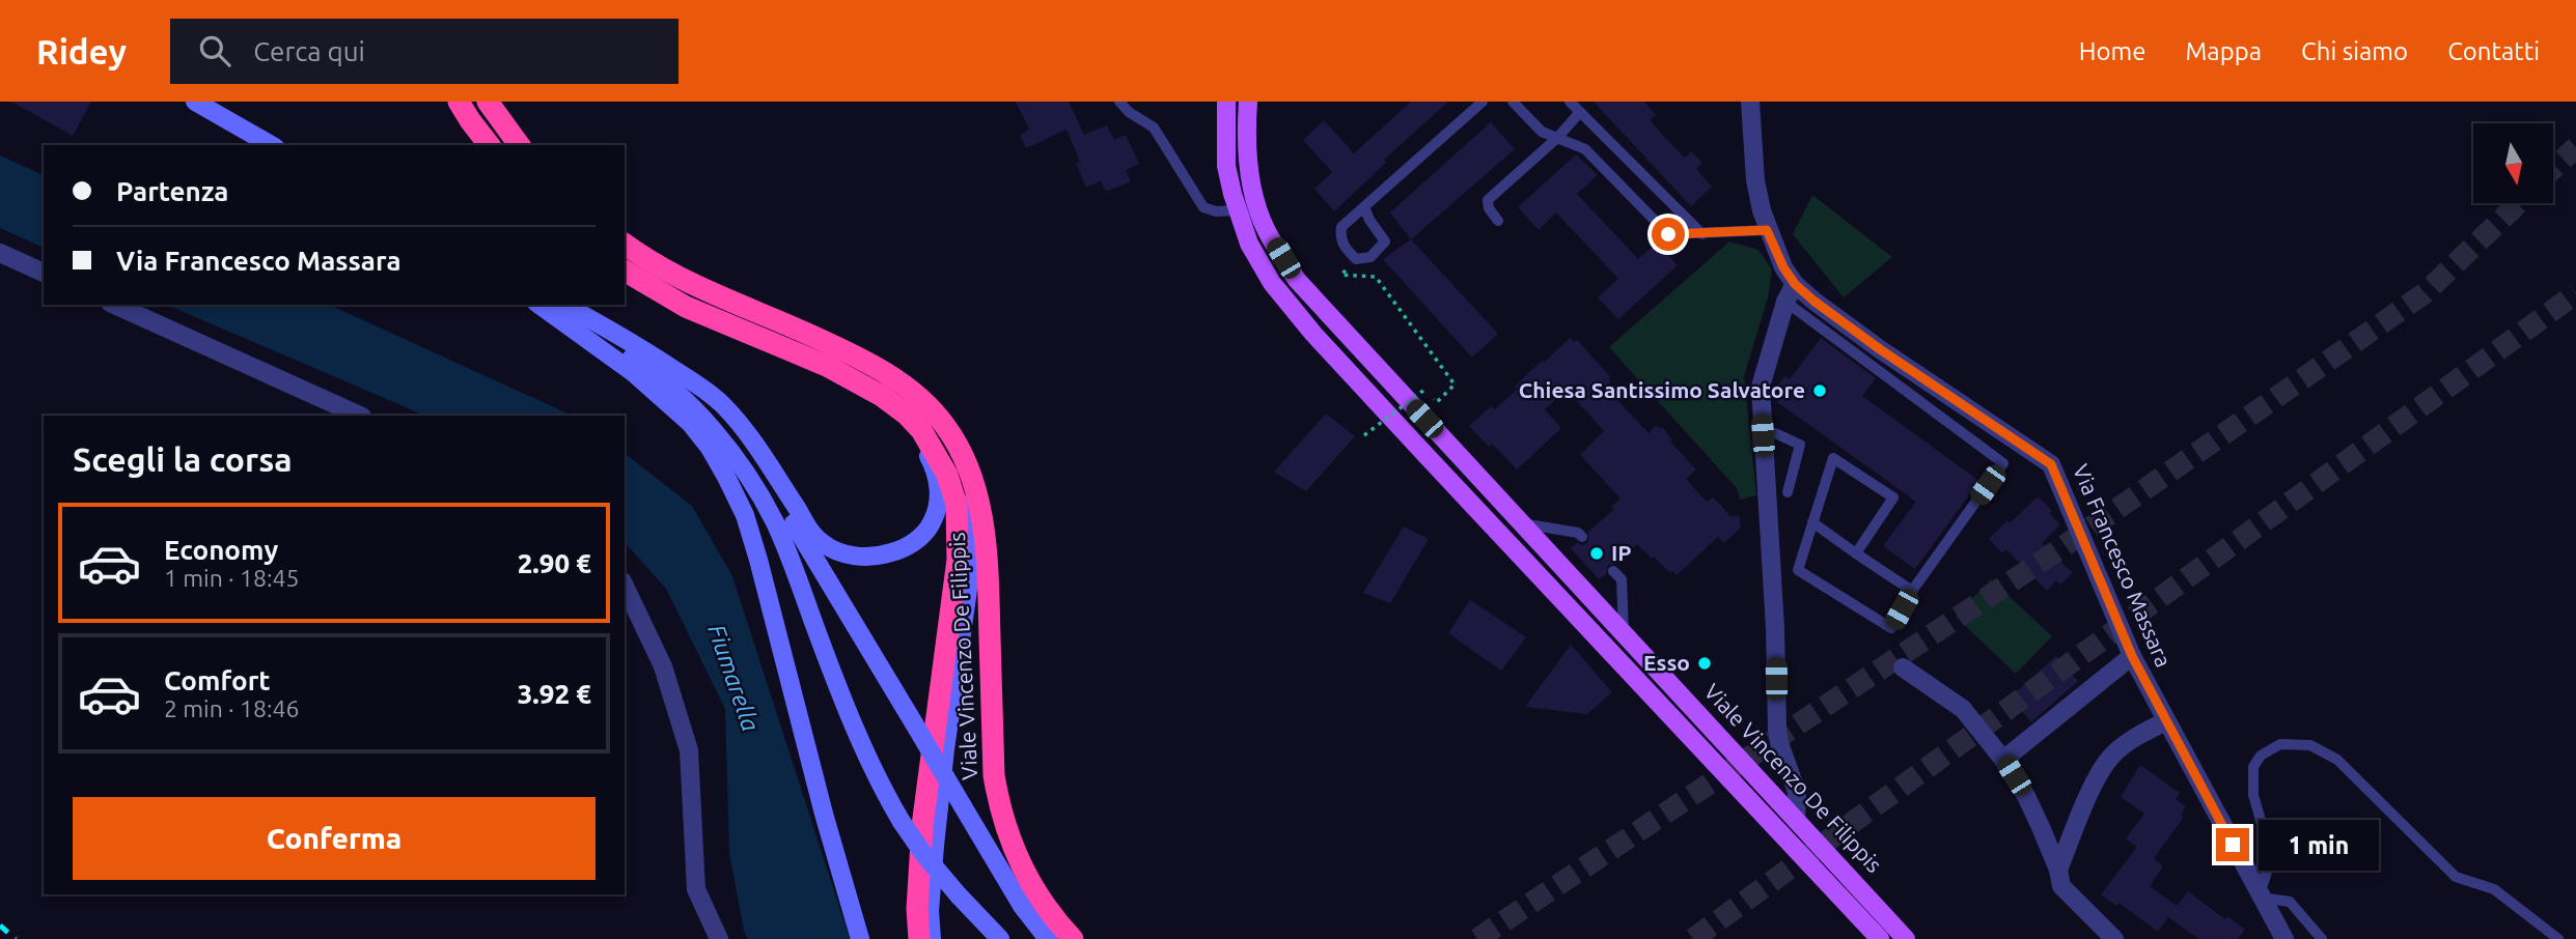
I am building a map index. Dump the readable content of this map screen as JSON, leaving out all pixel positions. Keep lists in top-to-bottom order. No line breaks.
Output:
{"streets":{"highway":["Viale Vincenzo De Filippis"],"street":["Via Francesco Massara"]},"water":["Fiumarella"],"places":["Chiesa Santissimo Salvatore","IP","Esso"],"north":"bottom","page":{"header":"Ridey","search":"Cerca qui","nav":["Home","Mappa","Chi siamo","Contatti"],"banner":["Partenza","Via Francesco Massara"],"heading":"Scegli la corsa","list":[{"name":"Economy","note":"1 min · 18:45","value":"2.90 €"},{"name":"Comfort","note":"2 min · 18:46","value":"3.92 €"}],"buttons":"Conferma","bubble":"1 min"}}
